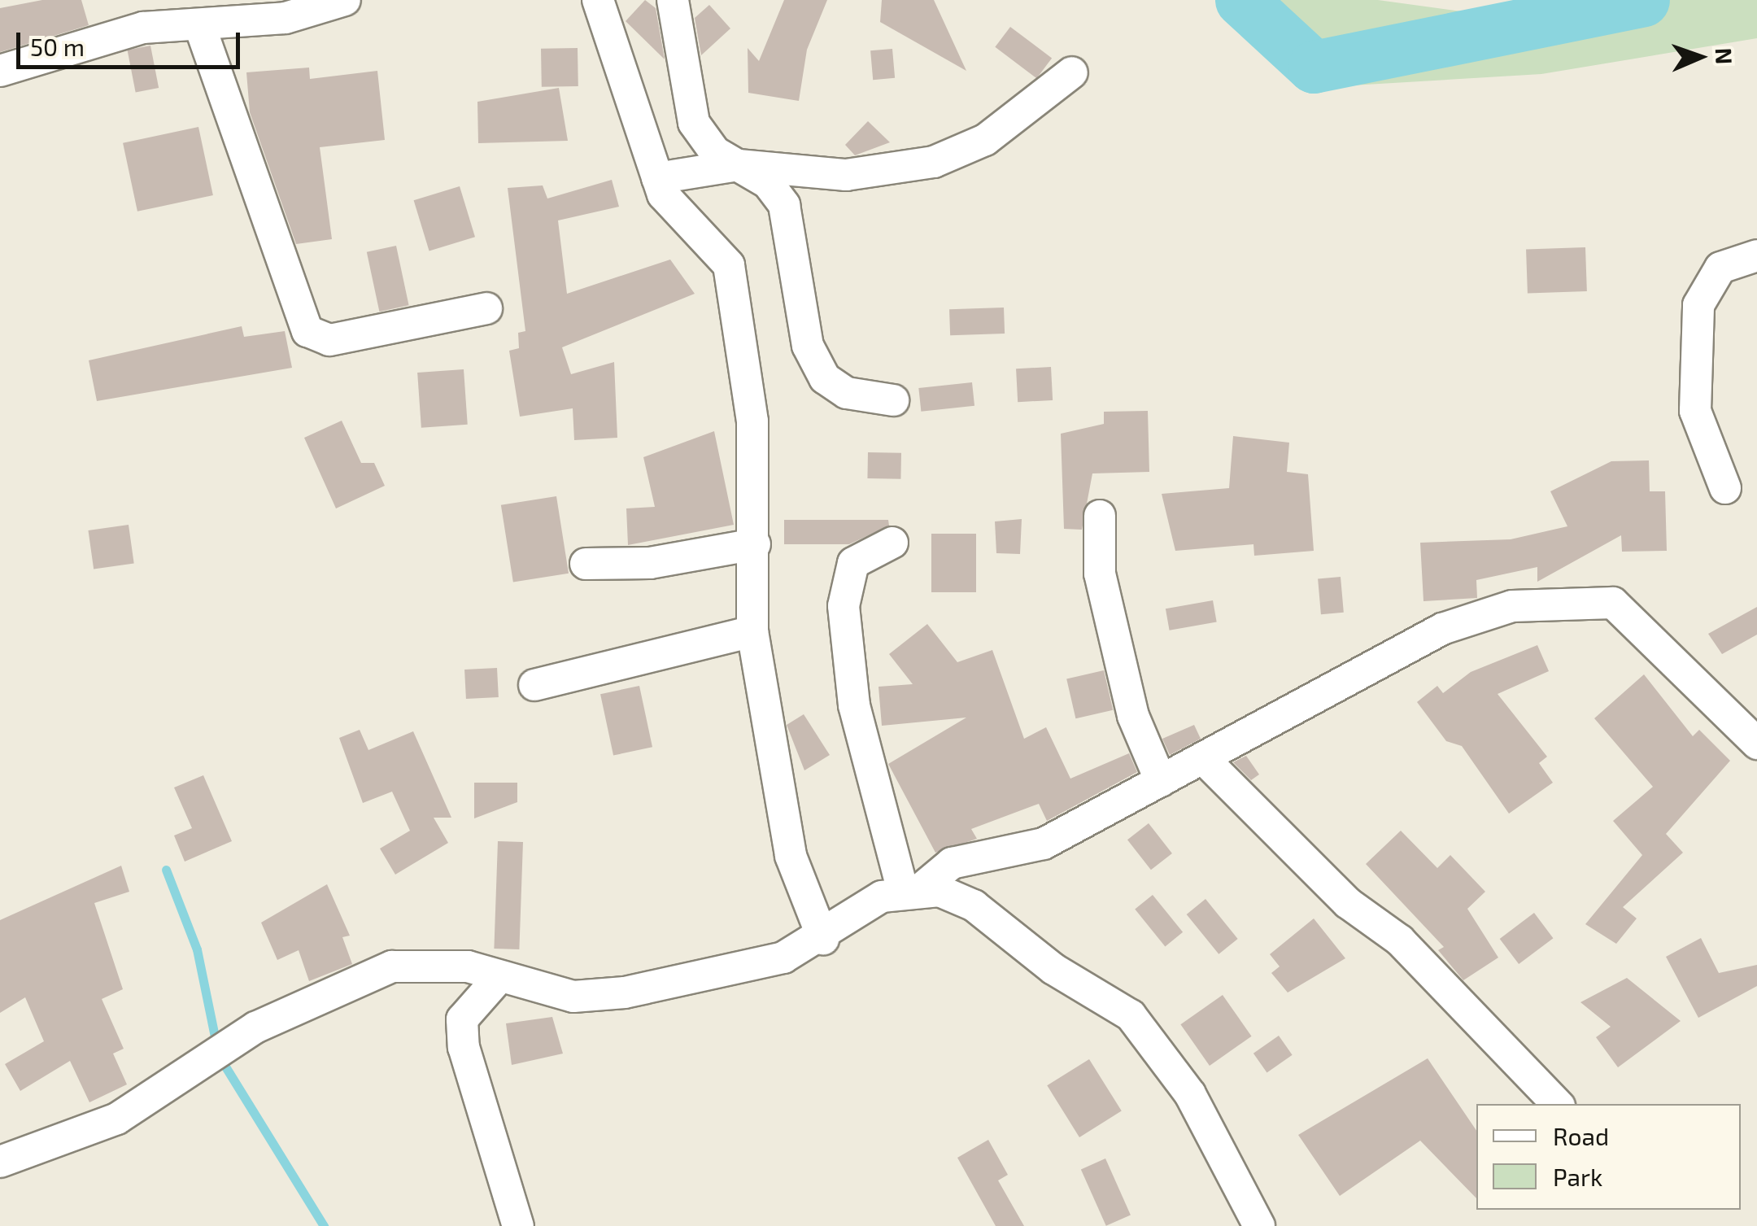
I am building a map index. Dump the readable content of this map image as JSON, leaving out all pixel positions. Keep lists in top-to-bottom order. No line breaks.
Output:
{"legend":["Road","Park"],"scale_bar":"50 m","north":"right"}
